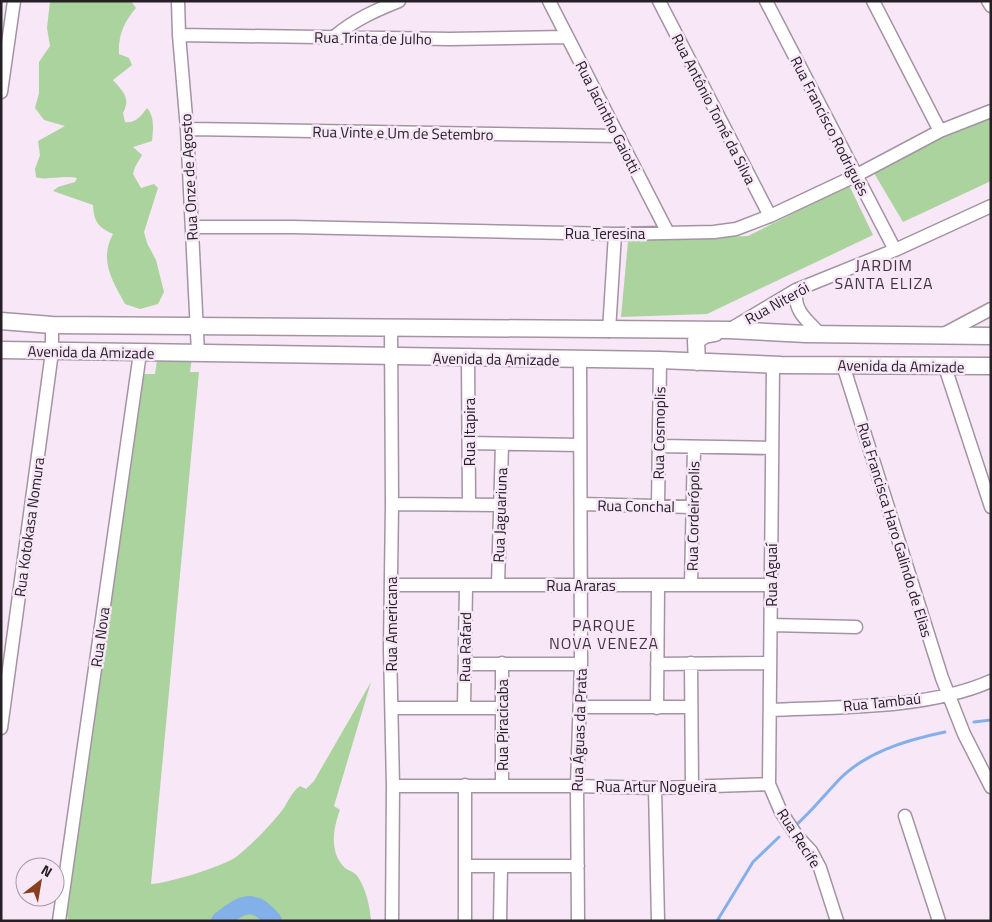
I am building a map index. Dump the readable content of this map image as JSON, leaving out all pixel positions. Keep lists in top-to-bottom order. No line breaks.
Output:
{"streets":{"main road":["Avenida da Amizade"],"street":["Rua Trinta de Julho","Rua Antônio Tomé da Silva","Rua Jacintho Gaiotti","Rua Francisco Rodriguês","Rua Vinte e Um de Setembro","Rua Onze de Agosto","Rua Teresina","Rua Niterói","Rua Itapira","Rua Cosmoplis","Rua Conchal","Rua Jaguariuna","Rua Cordeirópolis","Rua Kotokasa Nomura","Rua Francisca Haro Galindo de Elias","Rua Aguaí","Rua Araras","Rua Americana","Rua Nova","Rua Rafard","Rua Tambaú","Rua Piracicaba","Rua Águas da Prata","Rua Artur Nogueira","Rua Recife"]},"crossings":[["Rua Trinta de Julho","Rua Jacintho Gaiotti"],["Rua Trinta de Julho","Rua Onze de Agosto"],["Rua Antônio Tomé da Silva","Rua Teresina"],["Rua Jacintho Gaiotti","Rua Vinte e Um de Setembro"],["Rua Jacintho Gaiotti","Rua Teresina"],["Rua Francisco Rodriguês","Rua Teresina"],["Rua Francisco Rodriguês","Rua Niterói"],["Rua Vinte e Um de Setembro","Rua Onze de Agosto"],["Rua Onze de Agosto","Rua Teresina"],["Rua Onze de Agosto","Avenida da Amizade"],["Rua Niterói","Avenida da Amizade"],["Avenida da Amizade","Rua Itapira"],["Avenida da Amizade","Rua Cosmoplis"],["Avenida da Amizade","Rua Kotokasa Nomura"],["Avenida da Amizade","Rua Francisca Haro Galindo de Elias"],["Avenida da Amizade","Rua Aguaí"],["Avenida da Amizade","Rua Americana"],["Avenida da Amizade","Rua Nova"],["Avenida da Amizade","Rua Águas da Prata"],["Rua Cosmoplis","Rua Conchal"],["Rua Conchal","Rua Cordeirópolis"],["Rua Conchal","Rua Águas da Prata"],["Rua Jaguariuna","Rua Araras"],["Rua Cordeirópolis","Rua Araras"],["Rua Francisca Haro Galindo de Elias","Rua Tambaú"],["Rua Aguaí","Rua Araras"],["Rua Aguaí","Rua Tambaú"],["Rua Aguaí","Rua Artur Nogueira"],["Rua Aguaí","Rua Recife"],["Rua Araras","Rua Americana"],["Rua Araras","Rua Rafard"],["Rua Araras","Rua Águas da Prata"],["Rua Americana","Rua Artur Nogueira"],["Rua Piracicaba","Rua Artur Nogueira"],["Rua Águas da Prata","Rua Artur Nogueira"],["Rua Artur Nogueira","Rua Recife"]],"districts":["JARDIM SANTA ELIZA","PARQUE NOVA VENEZA"],"north":"top right"}
